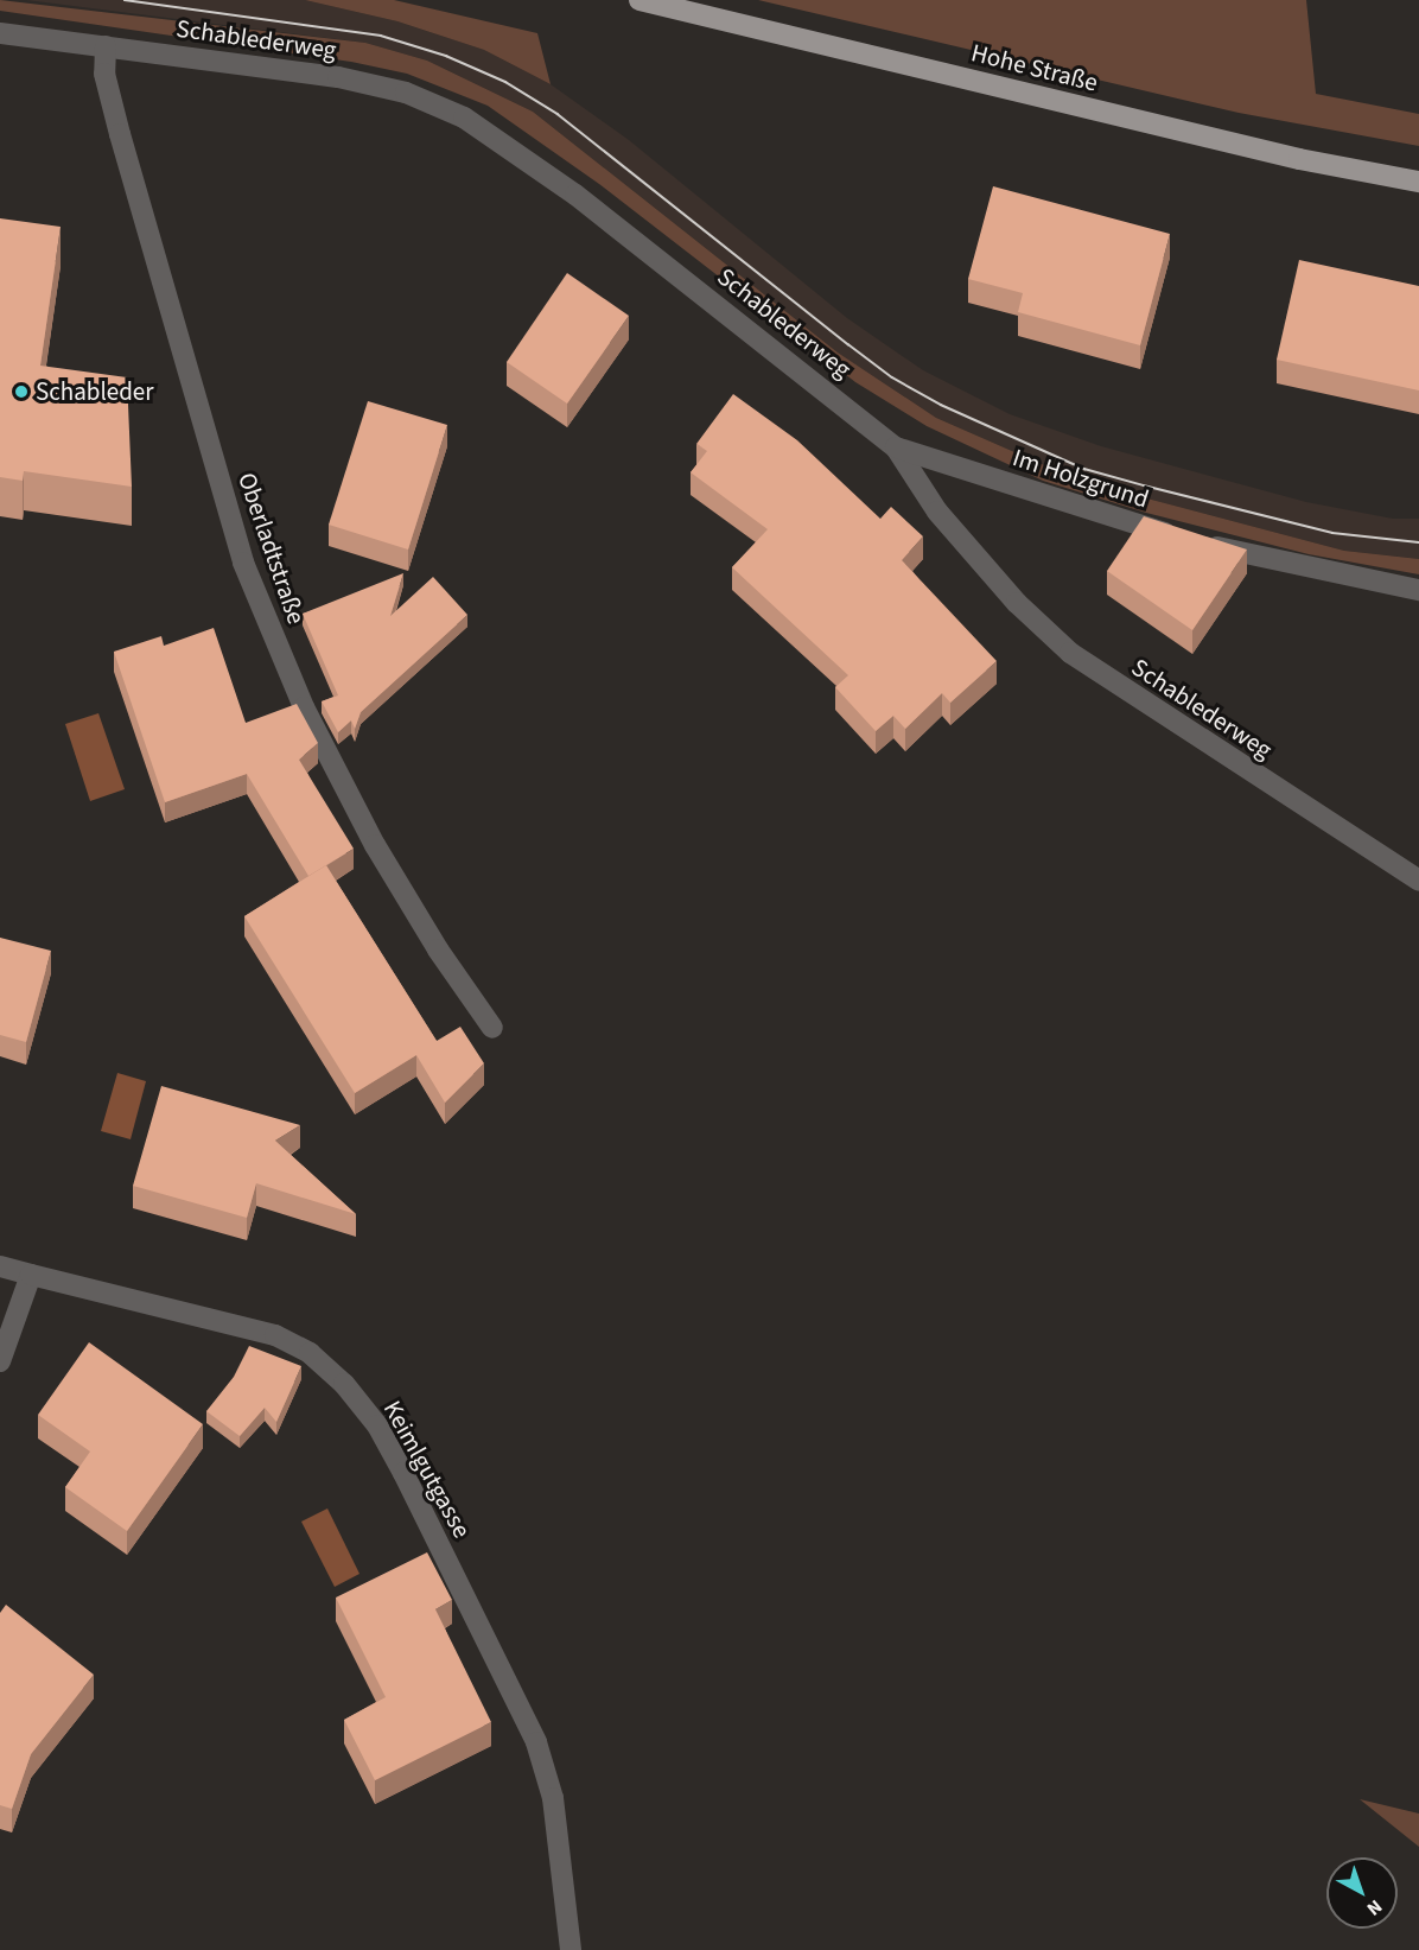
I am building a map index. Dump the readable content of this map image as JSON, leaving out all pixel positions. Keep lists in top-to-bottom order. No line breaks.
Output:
{"streets":{"main road":["Hohe Straße"],"street":["Schablederweg","Im Holzgrund","Oberladtstraße","Keimlgutgasse"]},"crossings":[["Schablederweg","Im Holzgrund"],["Schablederweg","Oberladtstraße"]],"places":["Schableder"],"north":"bottom right"}
